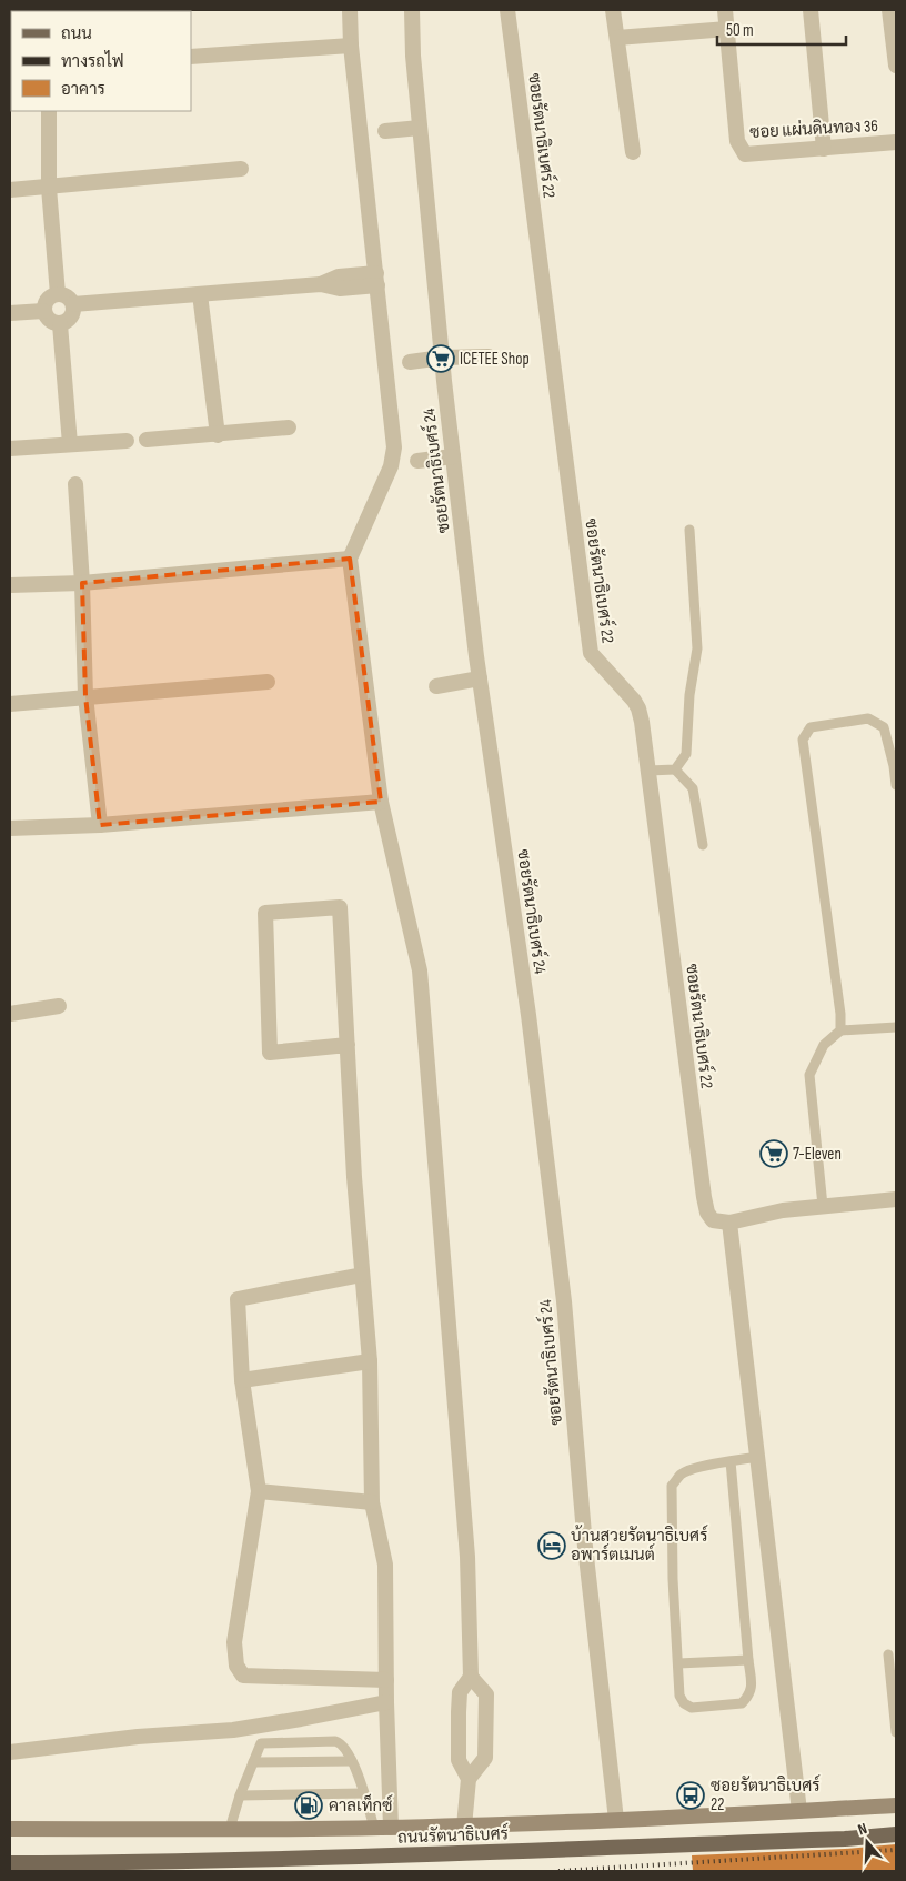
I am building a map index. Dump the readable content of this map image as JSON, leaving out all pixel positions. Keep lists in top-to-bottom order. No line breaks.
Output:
{"streets":{"main road":["ถนนรัตนาธิเบศร์"],"street":["ซอย แผ่นดินทอง 36","ซอยรัตนาธิเบศร์ 22","ซอยรัตนาธิเบศร์ 24"]},"crossings":[["ซอยรัตนาธิเบศร์ 24","ถนนรัตนาธิเบศร์"]],"places":{"supermarket":["ICETEE Shop","7-Eleven"],"hotel":["บ้านสวยรัตนาธิเบศร์ อพาร์ตเมนต์"],"bus stop":["ซอยรัตนาธิเบศร์ 22"],"fuel station":["คาลเท็กซ์"]},"legend":["ถนน","ทางรถไฟ","อาคาร"],"scale_bar":"50 m","north":"top"}
